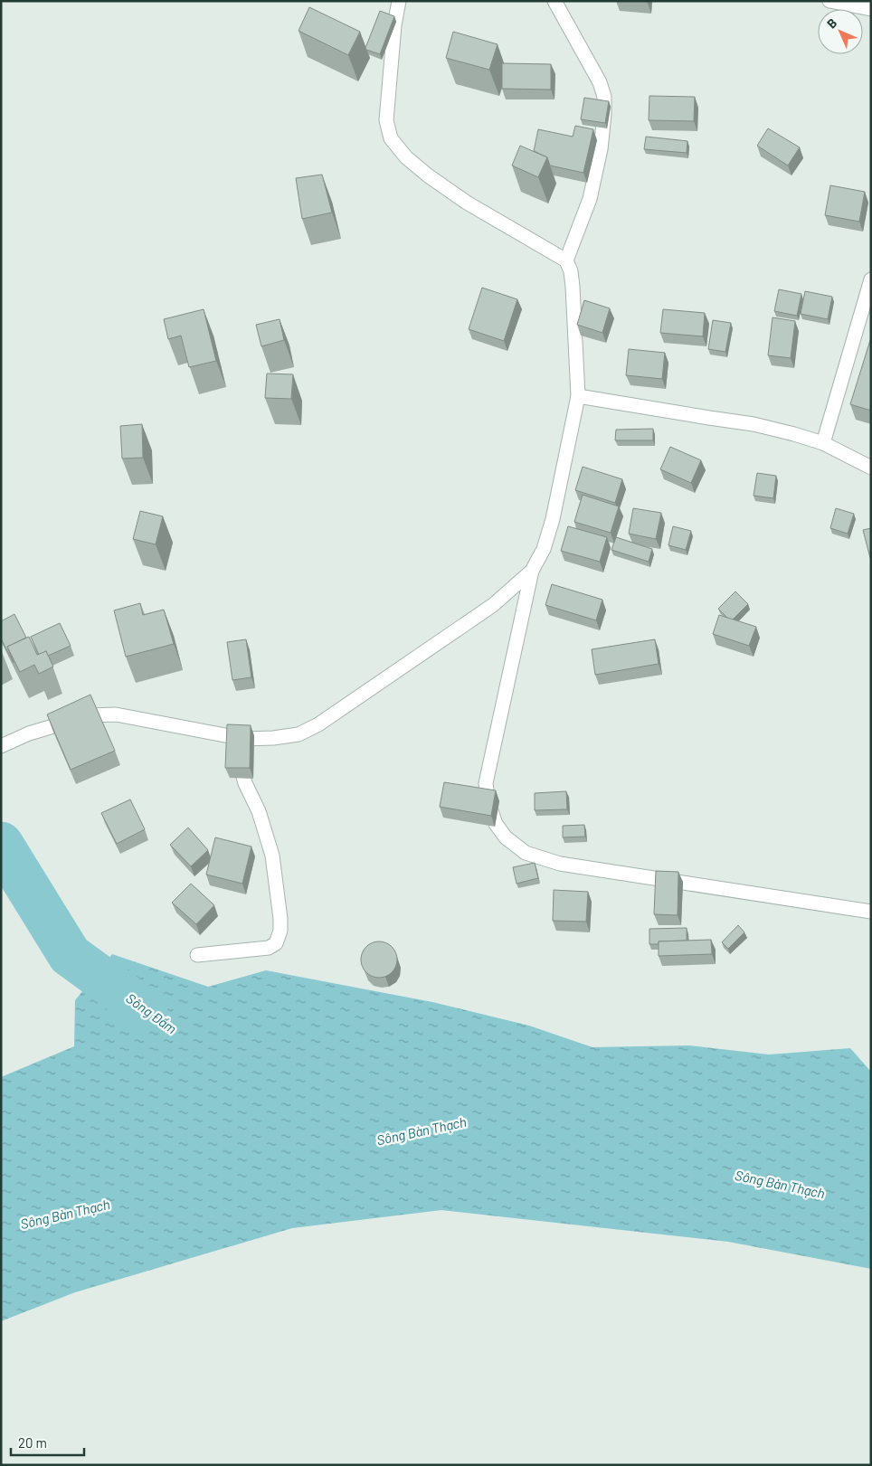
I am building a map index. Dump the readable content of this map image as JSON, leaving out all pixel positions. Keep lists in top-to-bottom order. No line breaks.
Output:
{"water":["Sông Đầm","Sông Bàn Thạch"],"scale_bar":"20 m","north":"top left"}
